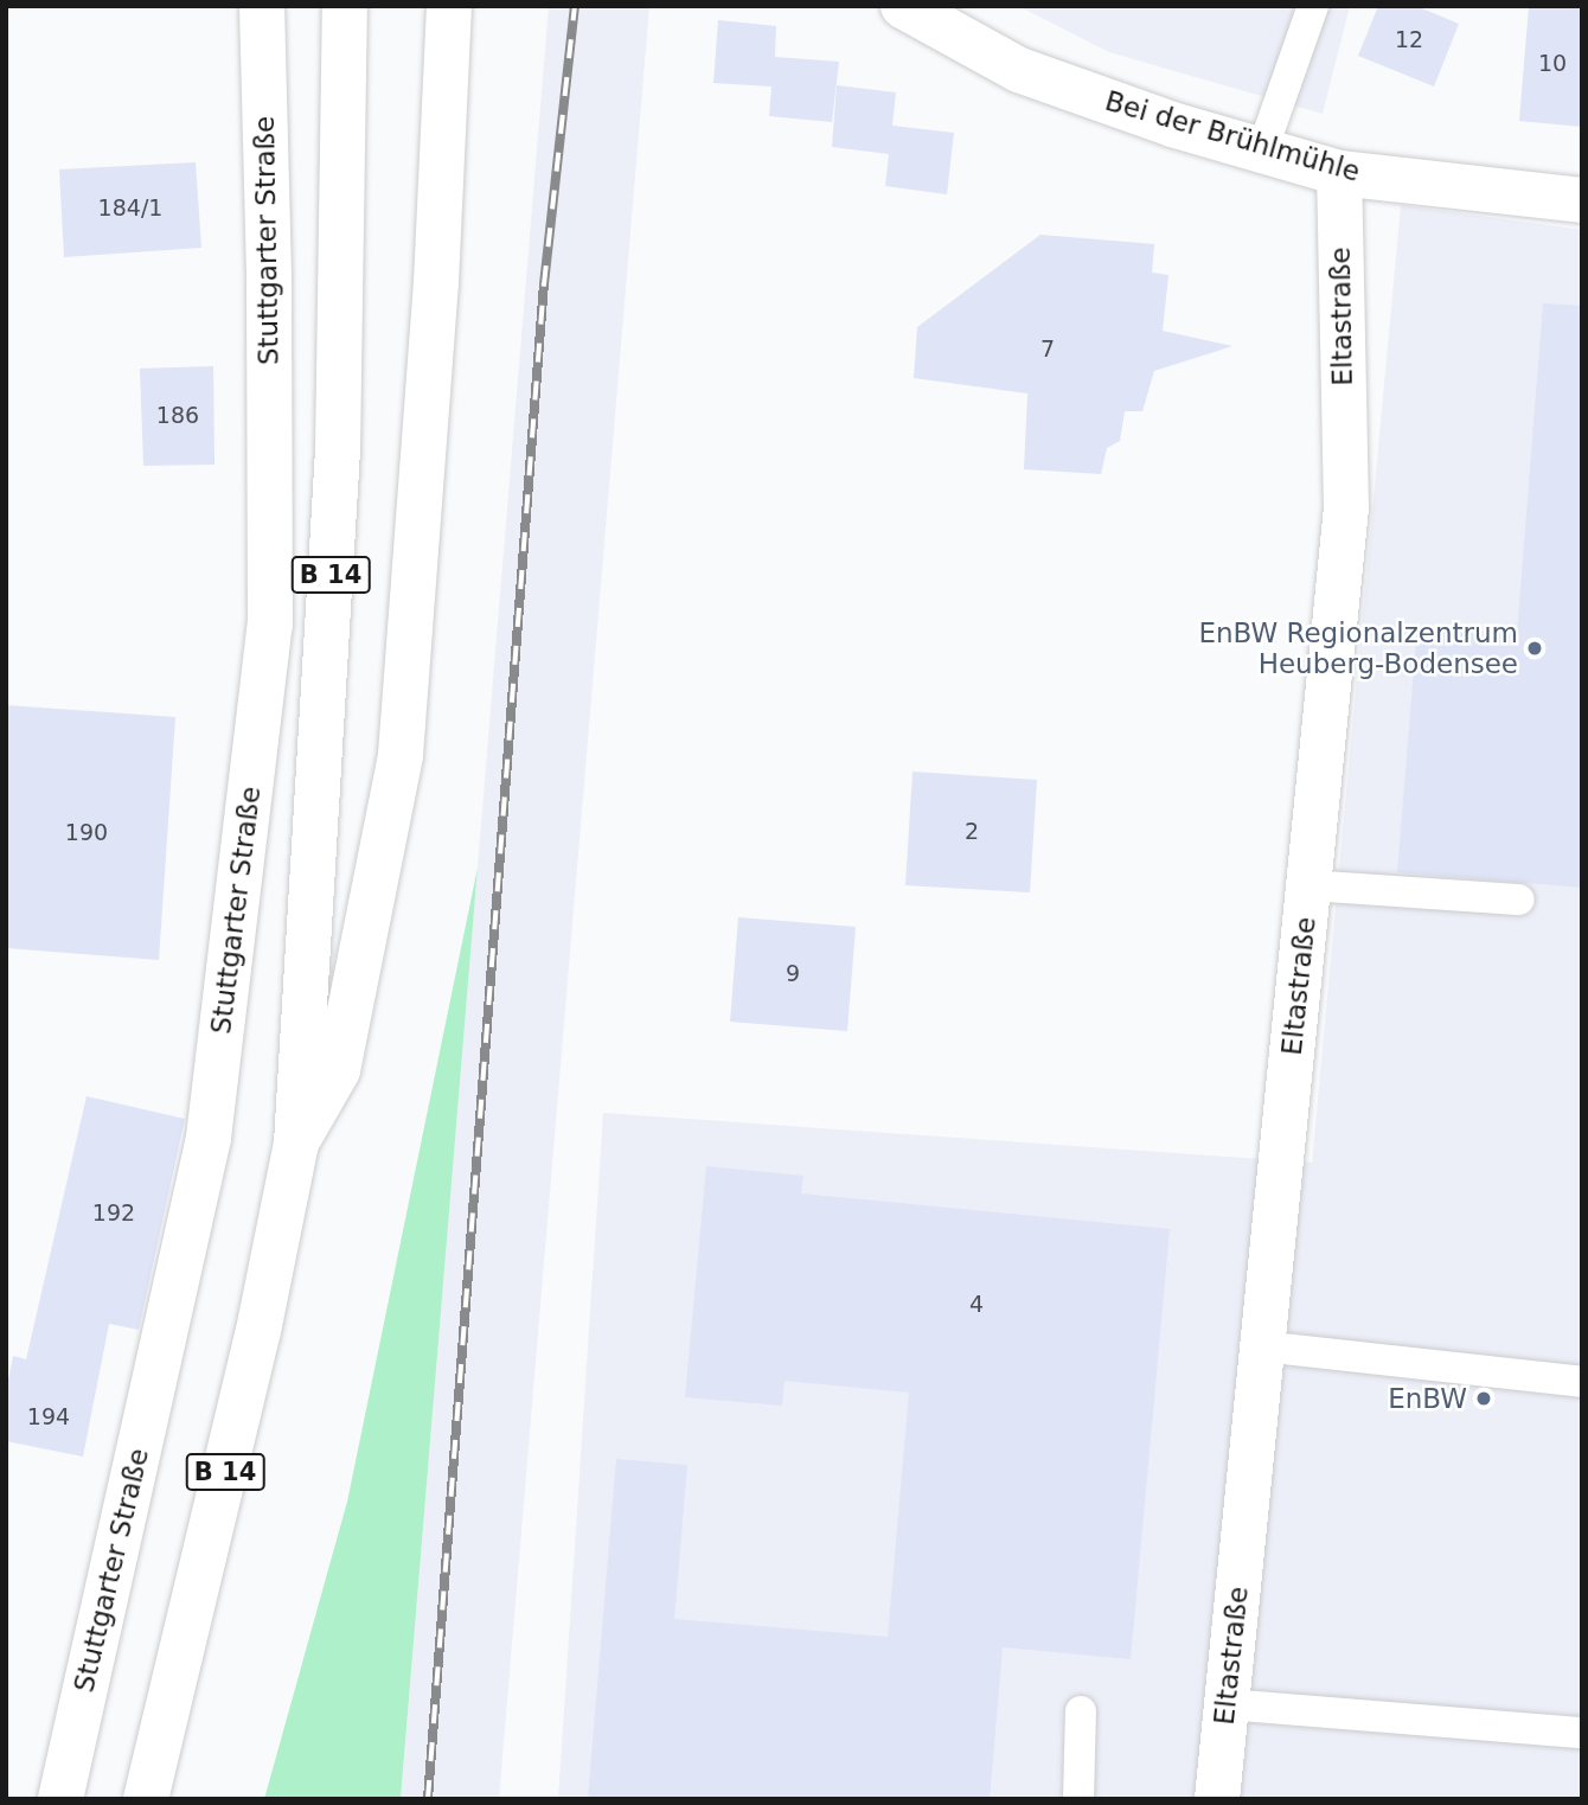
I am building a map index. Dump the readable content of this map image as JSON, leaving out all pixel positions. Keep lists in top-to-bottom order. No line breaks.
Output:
{"streets":{"street":["Bei der Brühlmühle","Stuttgarter Straße","Eltastraße","B 14"]},"crossings":[["Bei der Brühlmühle","Eltastraße"]],"places":["EnBW Regionalzentrum Heuberg-Bodensee","EnBW"],"house_numbers":["12","10","184/1","7","186","2","190","9","192","4","194"]}
